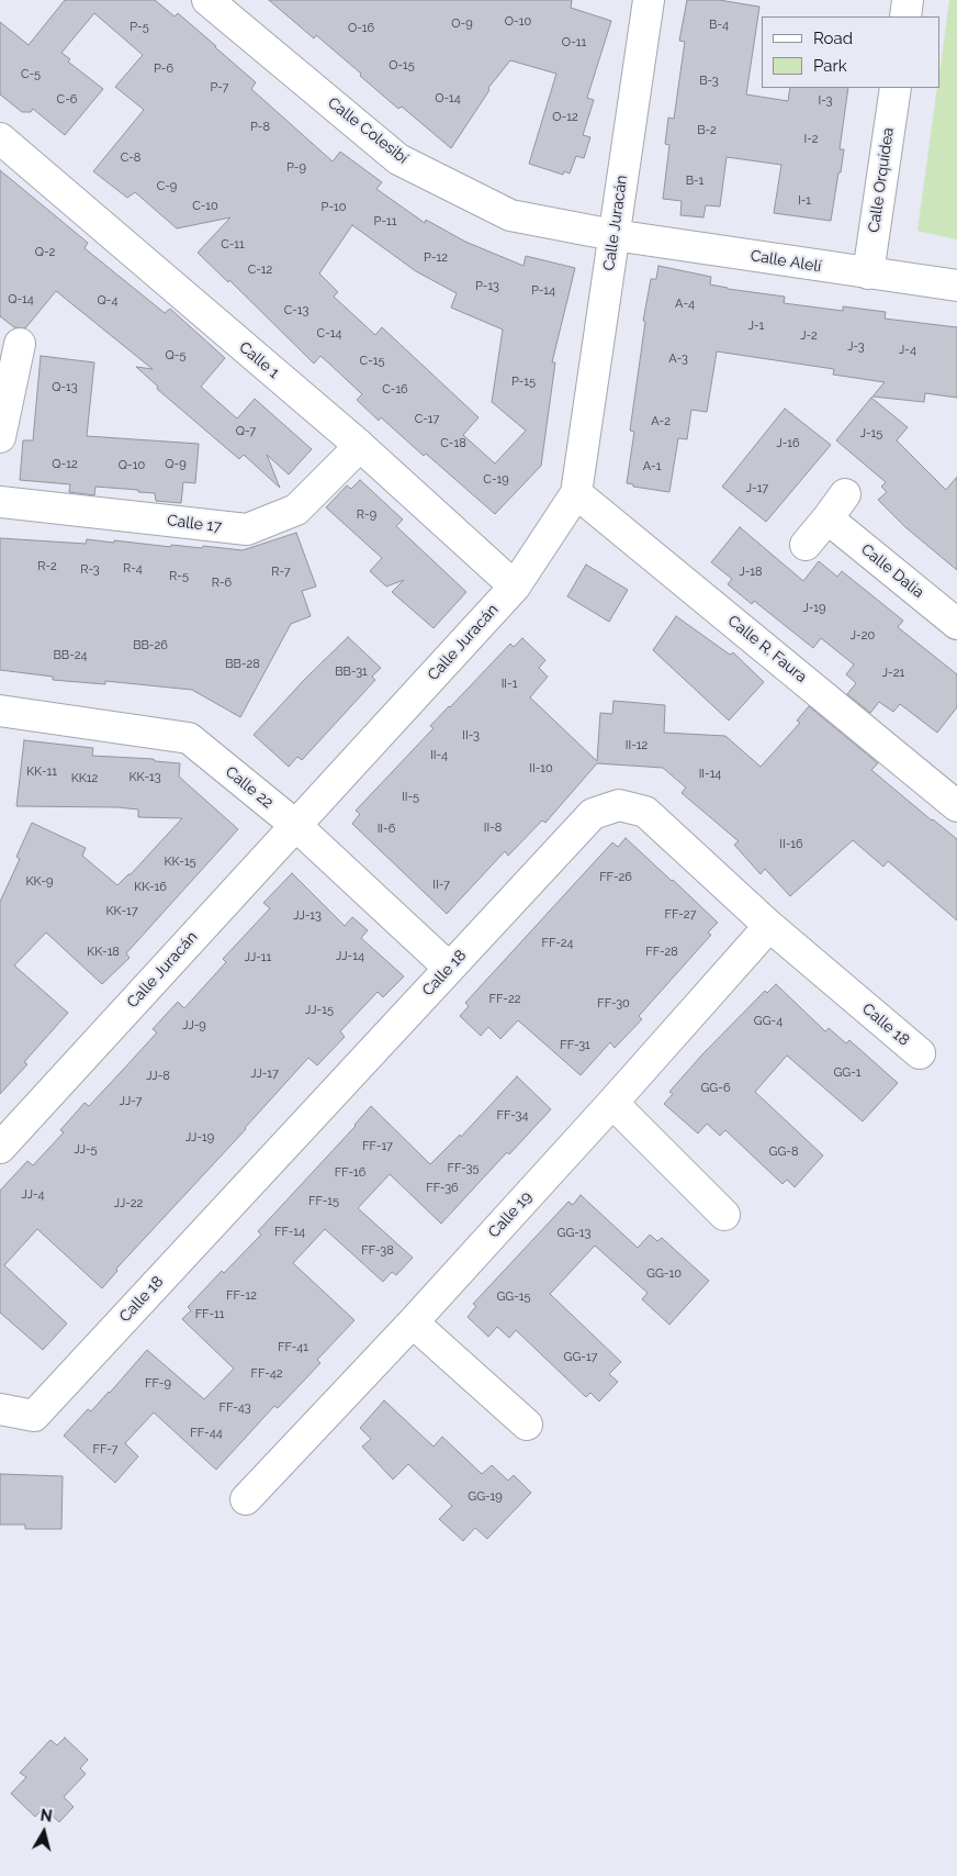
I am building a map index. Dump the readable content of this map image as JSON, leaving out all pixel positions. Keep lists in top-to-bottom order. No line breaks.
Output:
{"streets":{"street":["Calle Colesibí","Calle Orquídea","Calle Juracán","Calle Alelí","Calle 1","Calle 17","Calle Dalia","Calle R. Faura","Calle 22","Calle 18","Calle 19"]},"crossings":[["Calle Colesibí","Calle Juracán"],["Calle Colesibí","Calle Alelí"],["Calle Orquídea","Calle Alelí"],["Calle Juracán","Calle Alelí"],["Calle Juracán","Calle 1"],["Calle Juracán","Calle R. Faura"],["Calle Juracán","Calle 22"],["Calle 1","Calle 17"],["Calle 22","Calle 18"],["Calle 18","Calle 19"]],"house_numbers":["O-10","O-9","B-4","P-5","O-16","O-11","O-15","P-6","C-5","B-3","P-7","O-14","C-6","I-3","O-12","P-8","B-2","I-2","C-8","P-9","B-1","C-9","I-1","C-10","P-10","P-11","C-11","Q-2","P-12","C-12","P-13","P-14","Q-14","Q-4","A-4","C-13","J-1","C-14","J-2","J-3","J-4","Q-5","A-3","C-15","P-15","Q-13","C-16","C-17","A-2","Q-7","J-15","C-18","J-16","Q-12","Q-9","Q-10","A-1","C-19","J-17","R-9","R-2","R-4","R-3","R-7","J-18","R-5","R-6","J-19","J-20","BB-26","BB-24","BB-28","BB-31","J-21","II-1","II-3","II-12","II-4","II-10","KK-11","II-14","KK-13","KK12","II-5","II-8","II-6","II-16","KK-15","FF-26","KK-9","II-7","KK-16","KK-17","FF-27","JJ-13","FF-24","KK-18","FF-28","JJ-14","JJ-11","FF-22","FF-30","JJ-15","GG-4","JJ-9","FF-31","GG-1","JJ-17","JJ-8","GG-6","JJ-7","FF-34","JJ-19","FF-17","JJ-5","GG-8","FF-35","FF-16","FF-36","JJ-4","FF-15","JJ-22","FF-14","GG-13","FF-38","GG-10","FF-12","GG-15","FF-11","FF-41","GG-17","FF-42","FF-9","FF-43","FF-44","FF-7","GG-19"],"legend":["Road","Park"],"north":"top"}
